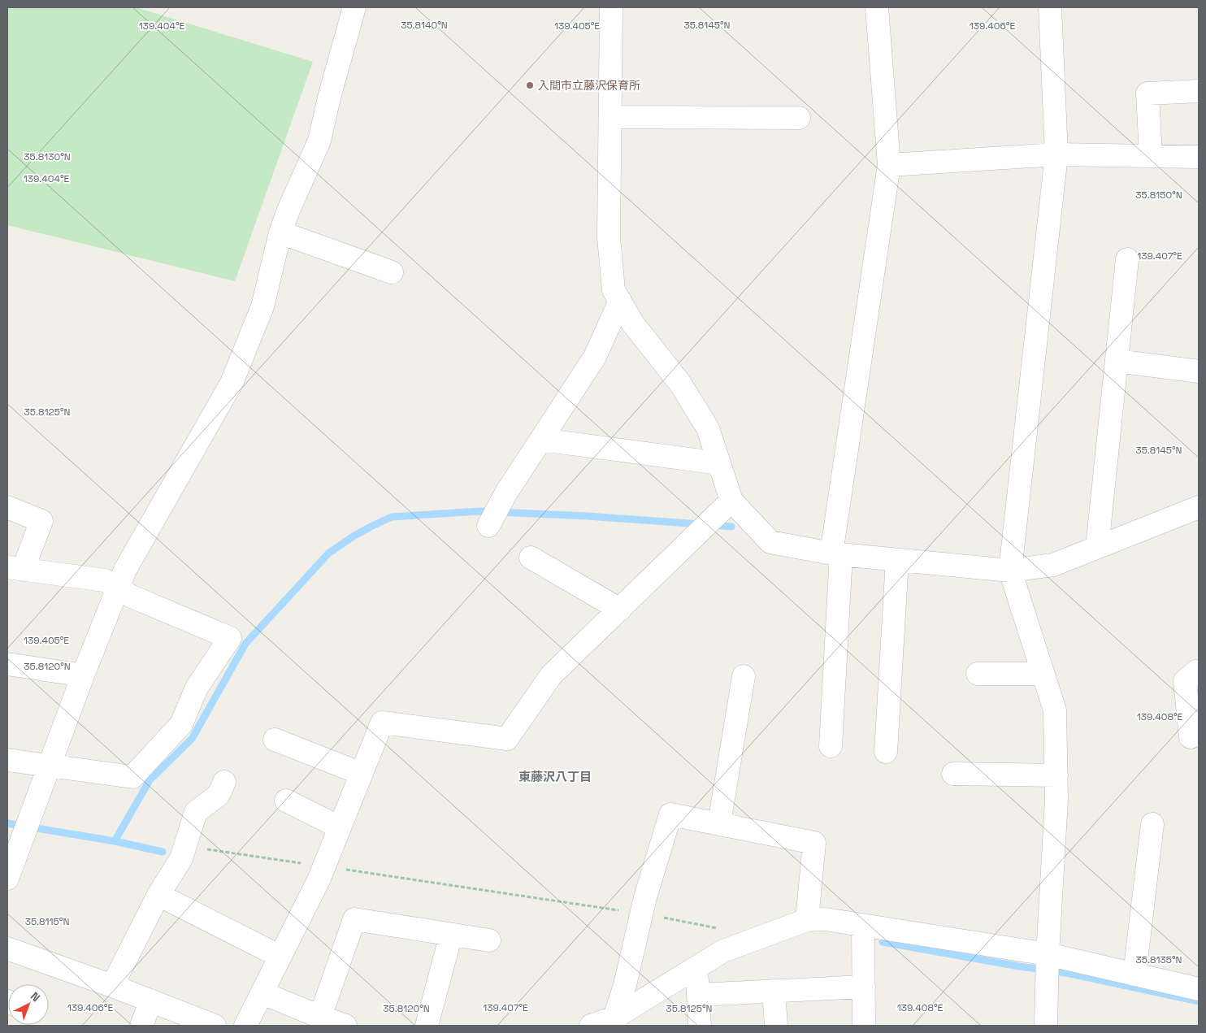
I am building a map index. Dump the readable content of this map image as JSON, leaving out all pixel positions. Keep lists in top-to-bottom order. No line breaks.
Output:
{"districts":["東藤沢八丁目"],"places":["入間市立藤沢保育所"],"north":"top right","coordinates":["35.8140°N","35.8145°N","139.404°E","139.405°E","139.406°E","35.8130°N","35.8150°N","139.407°E","35.8125°N","35.8120°N","139.408°E","35.8115°N","35.8135°N"]}
